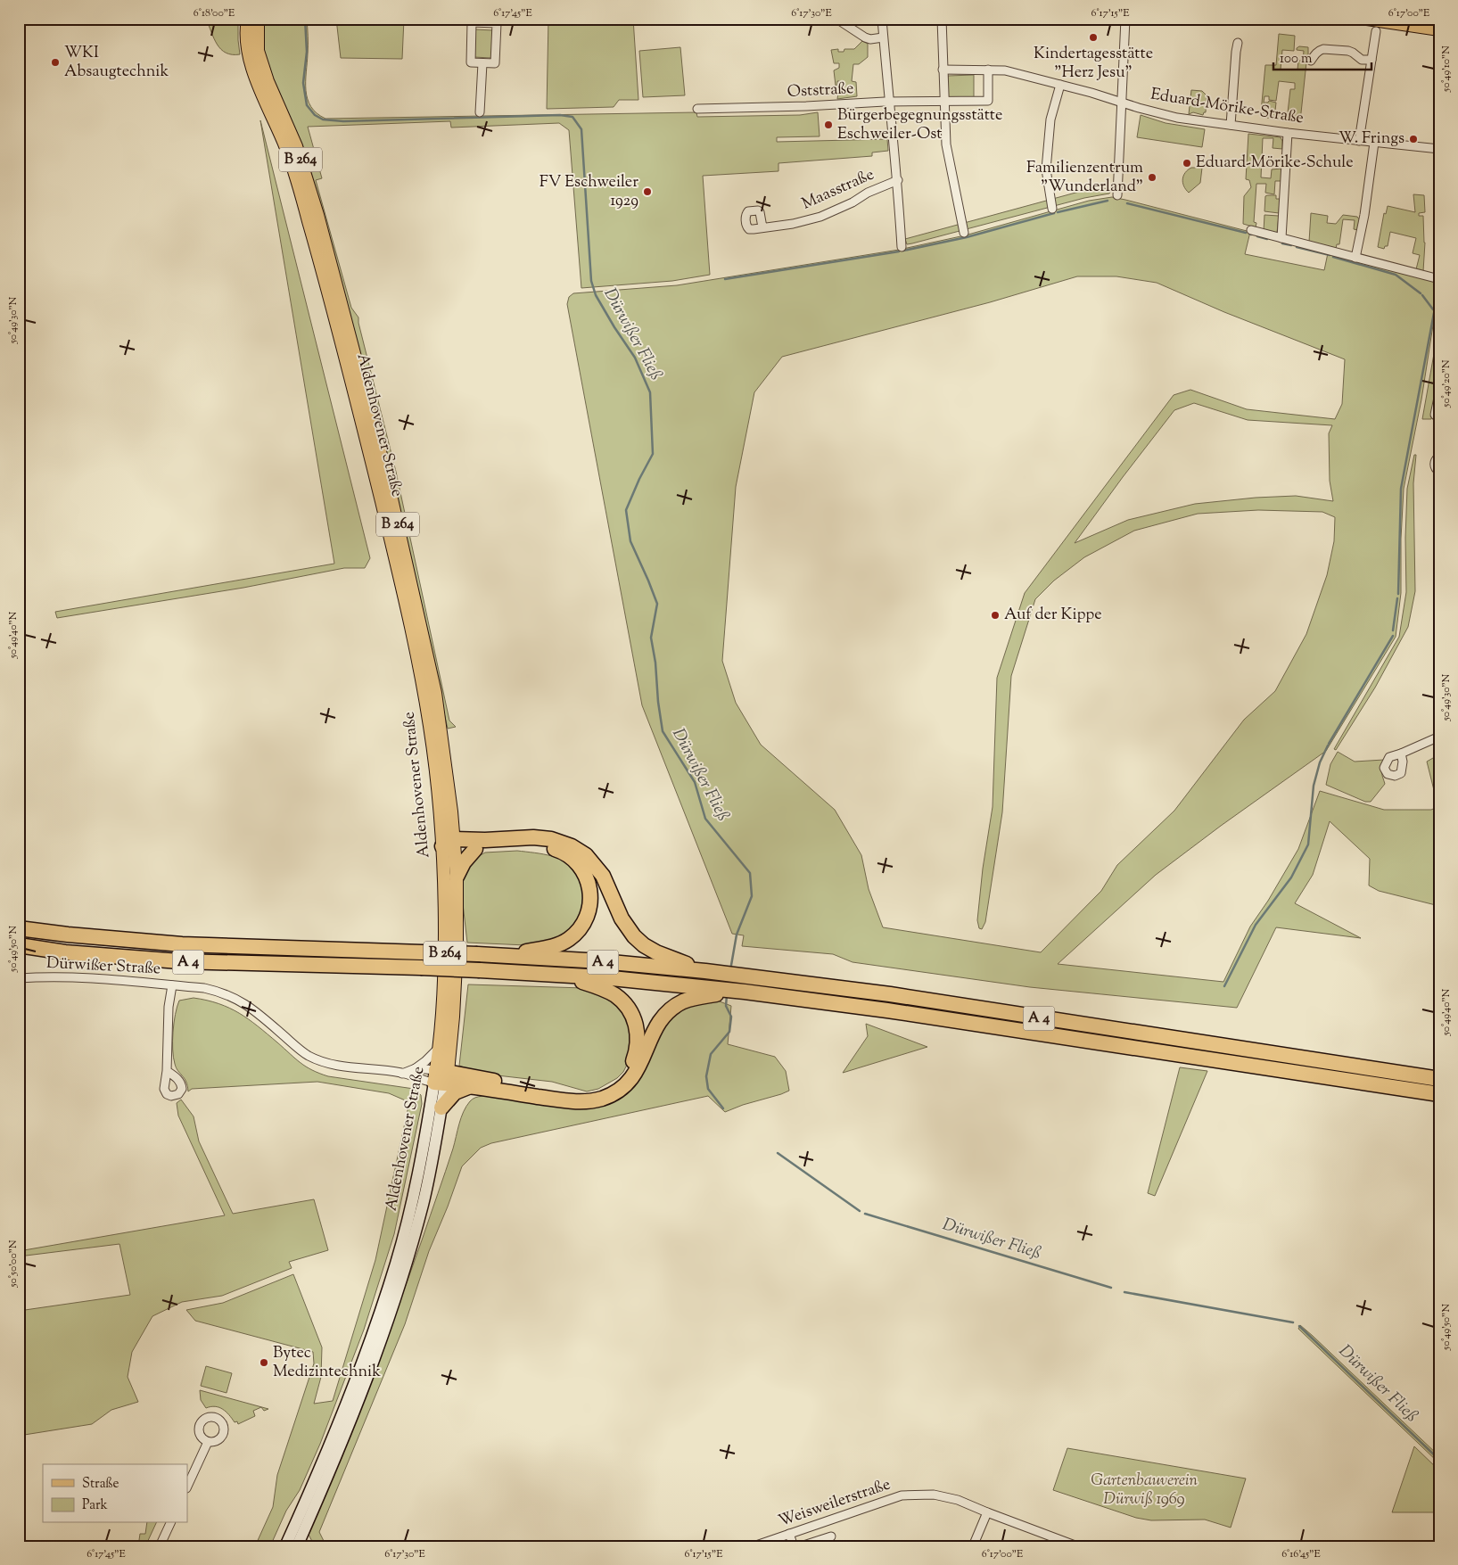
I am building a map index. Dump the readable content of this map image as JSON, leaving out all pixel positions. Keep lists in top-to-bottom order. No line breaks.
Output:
{"streets":{"highway":["A 4"],"main road":["B 264","Aldenhovener Straße"],"street":["Oststraße","Eduard-Mörike-Straße","Maasstraße","Dürwißer Straße","Weisweilerstraße"]},"crossings":[["Oststraße","Eduard-Mörike-Straße"],["Aldenhovener Straße","Dürwißer Straße"]],"water":["Dürwißer Fließ"],"parks":["Gartenbauverein Dürwiß 1969"],"places":["Kindertagesstätte \"Herz Jesu\"","WKI Absaugtechnik","Bürgerbegegnungsstätte Eschweiler-Ost","W. Frings","Eduard-Mörike-Schule","Familienzentrum \"Wunderland\"","FV Eschweiler 1929","Auf der Kippe","Bytec Medizintechnik"],"legend":["Straße","Park"],"scale_bar":"100 m","coordinates":["6°18'00\"E","6°17'45\"E","6°17'30\"E","6°17'15\"E","6°17'00\"E","50°49'10\"N","50°49'30\"N","50°49'20\"N","50°49'40\"N","50°49'50\"N","50°50'00\"N","6°16'45\"E"]}
